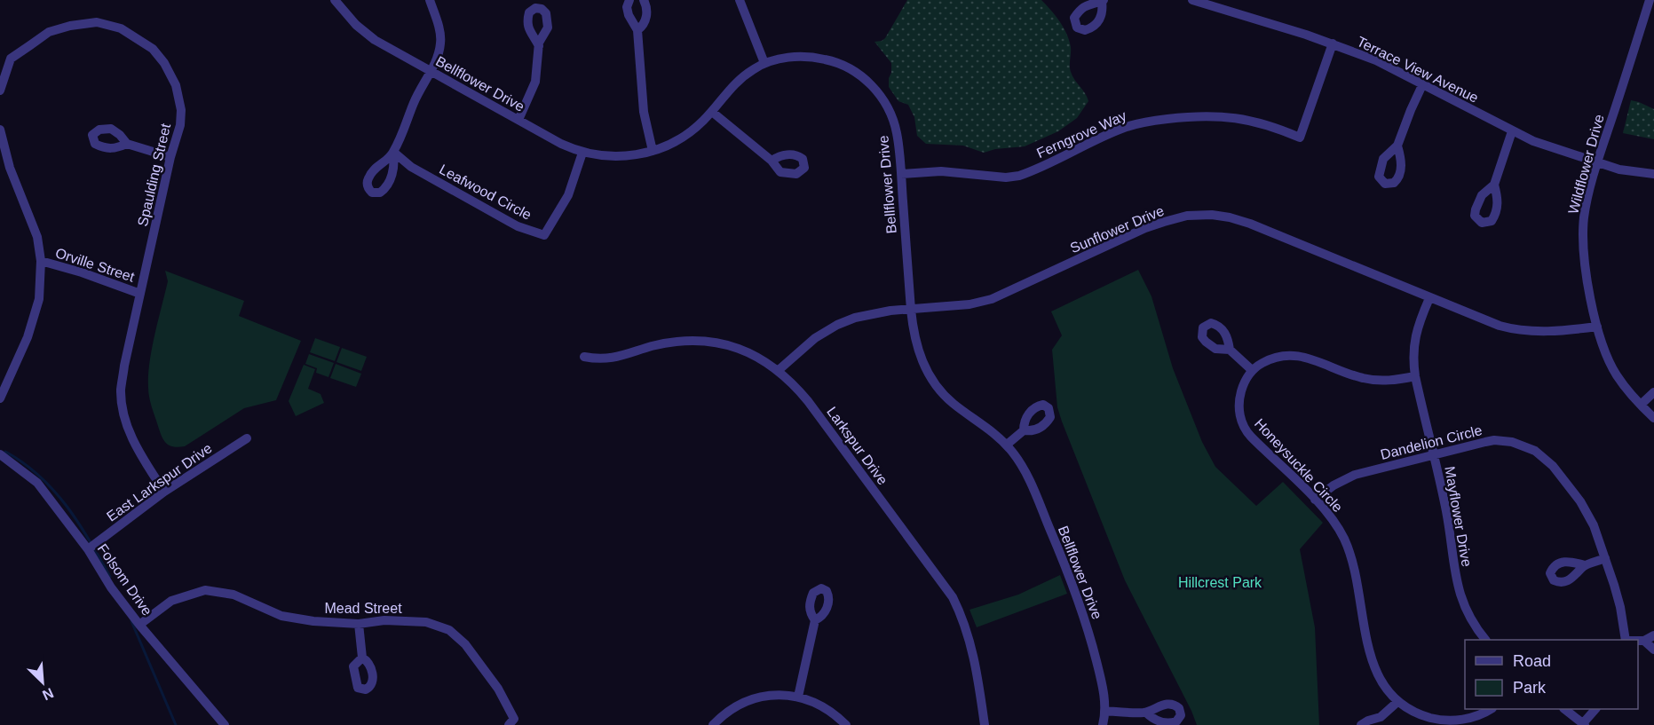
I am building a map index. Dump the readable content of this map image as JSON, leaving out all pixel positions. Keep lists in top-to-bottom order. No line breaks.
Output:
{"streets":{"street":["Terrace View Avenue","Bellflower Drive","Ferngrove Way","Wildflower Drive","Spaulding Street","Leafwood Circle","Sunflower Drive","Orville Street","Dandelion Circle","Larkspur Drive","Honeysuckle Circle","East Larkspur Drive","Mayflower Drive","Folsom Drive","Mead Street"]},"crossings":[["Terrace View Avenue","Ferngrove Way"],["Terrace View Avenue","Wildflower Drive"],["Bellflower Drive","Ferngrove Way"],["Bellflower Drive","Leafwood Circle"],["Bellflower Drive","Sunflower Drive"],["Wildflower Drive","Sunflower Drive"],["Spaulding Street","Orville Street"],["Spaulding Street","East Larkspur Drive"],["Sunflower Drive","Larkspur Drive"],["Sunflower Drive","Mayflower Drive"],["Dandelion Circle","Honeysuckle Circle"],["Dandelion Circle","Mayflower Drive"],["East Larkspur Drive","Folsom Drive"],["Folsom Drive","Mead Street"]],"parks":["Hillcrest Park"],"legend":["Road","Park"],"north":"bottom right"}
